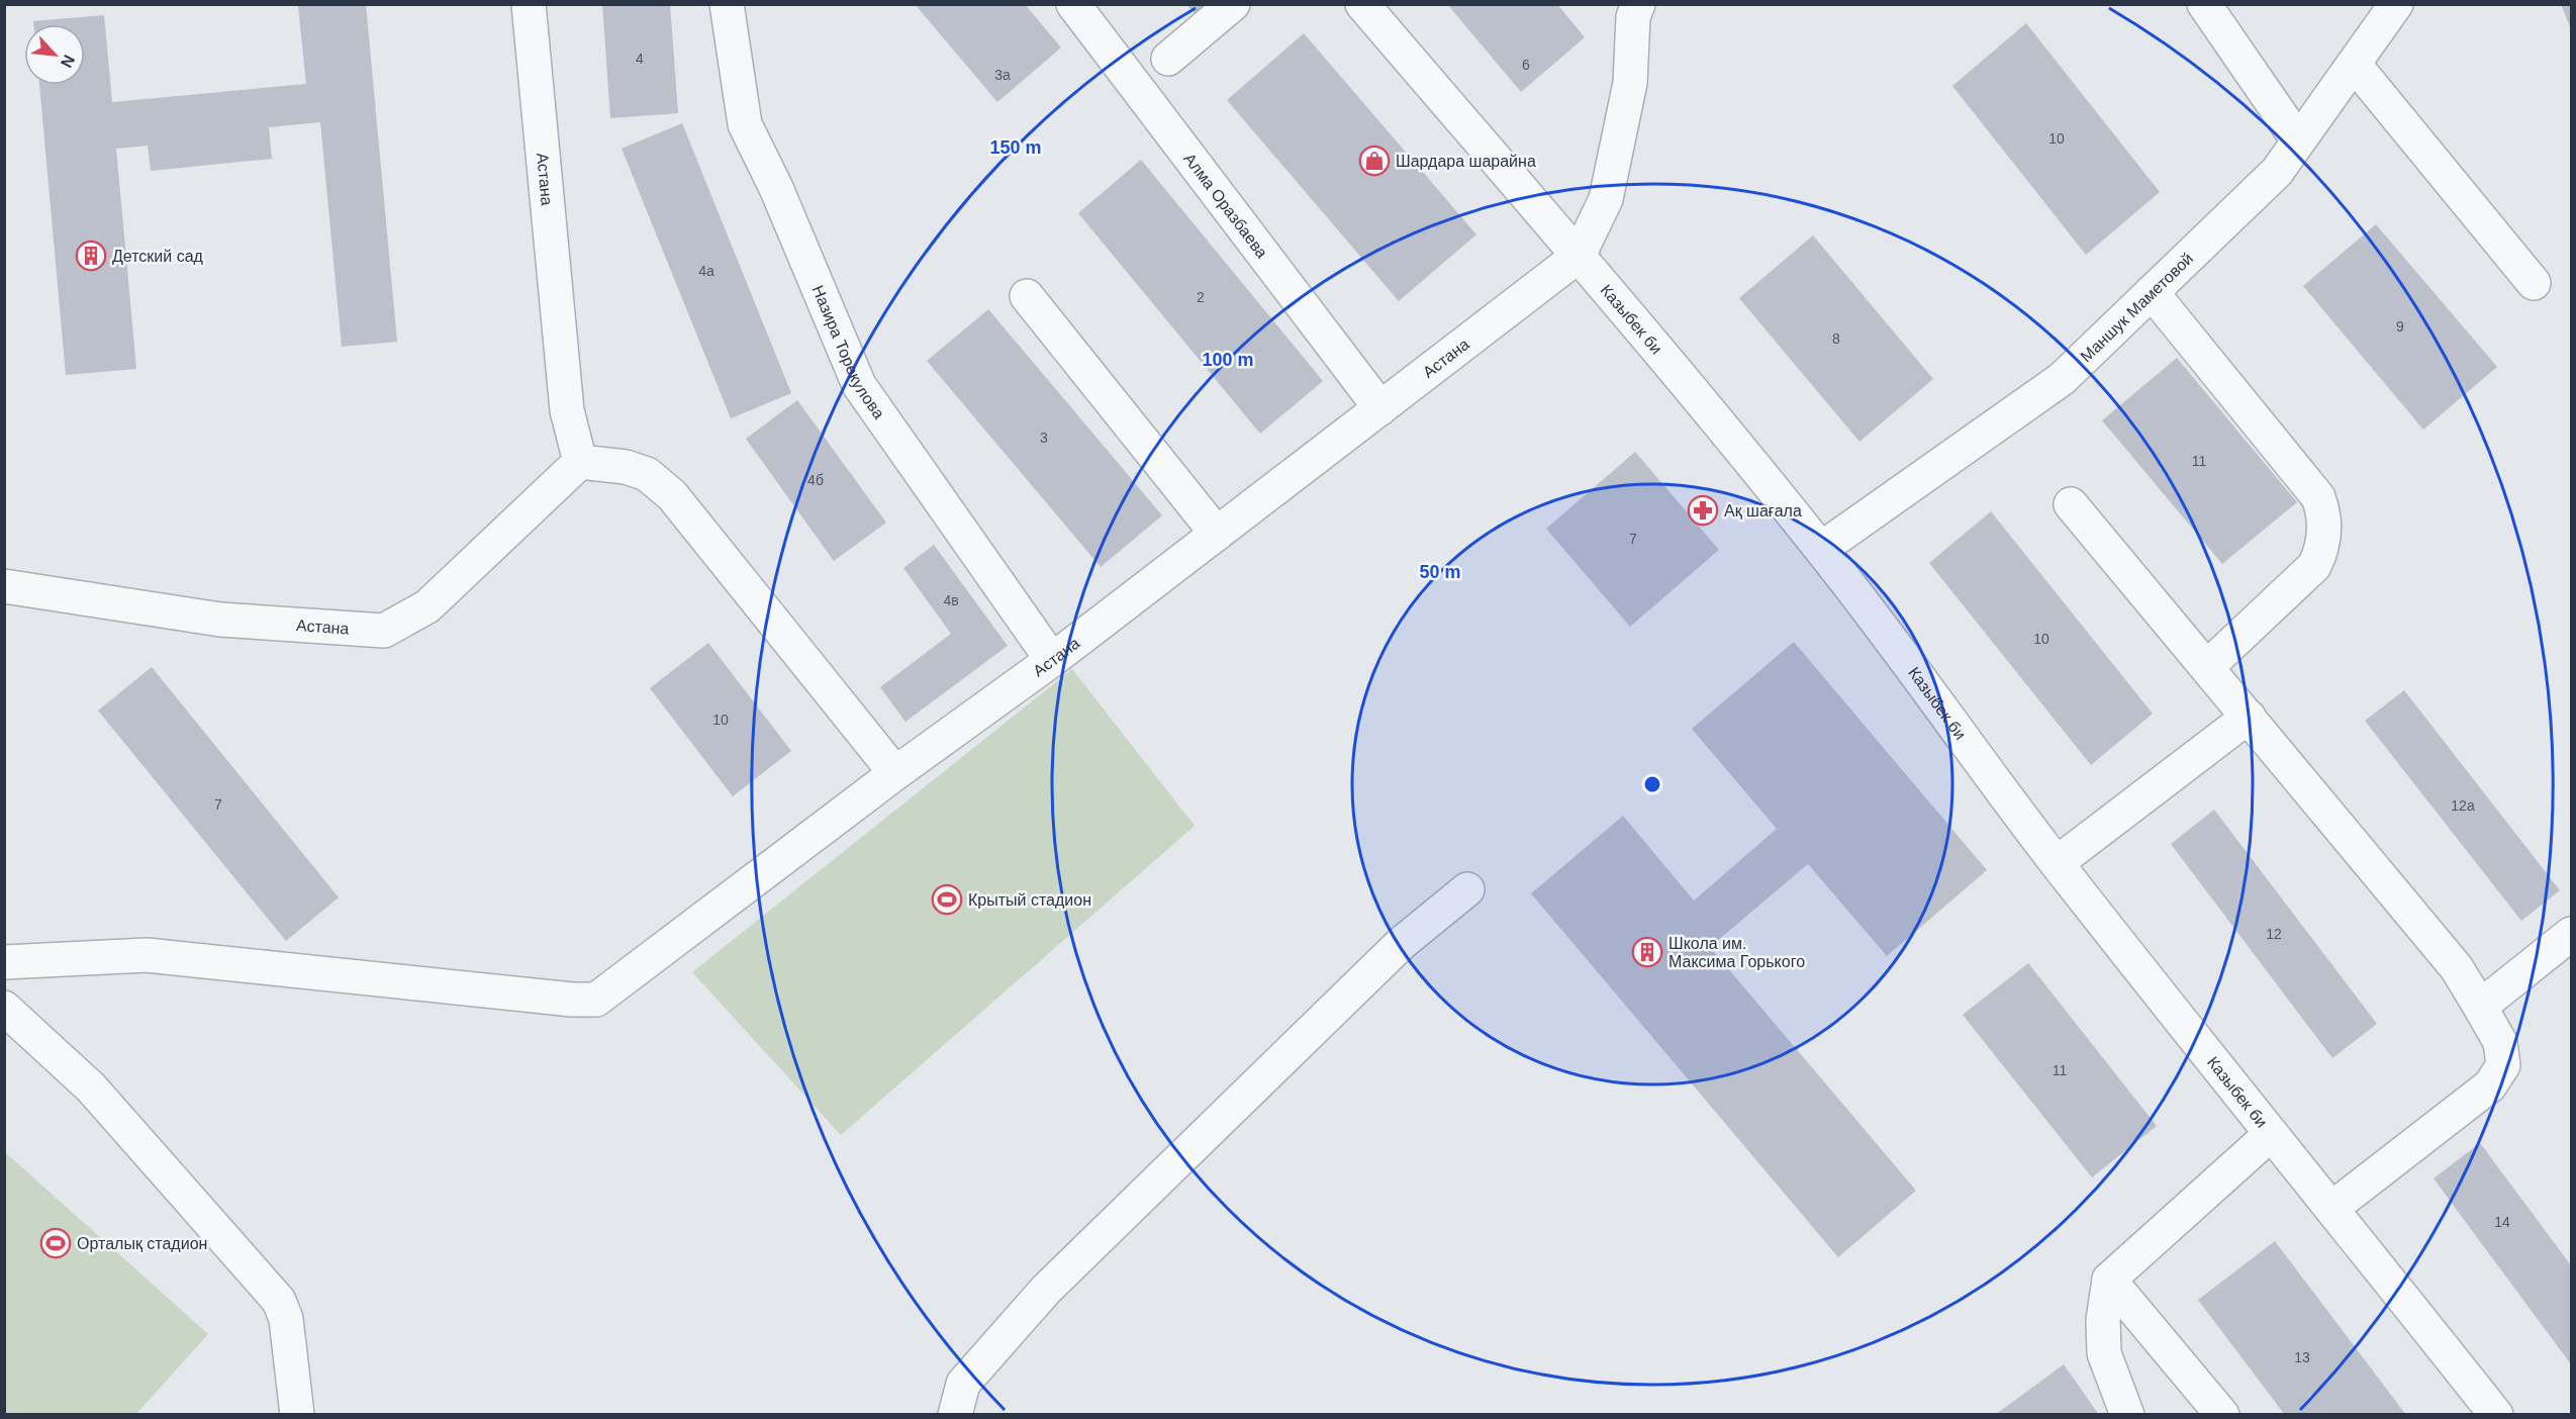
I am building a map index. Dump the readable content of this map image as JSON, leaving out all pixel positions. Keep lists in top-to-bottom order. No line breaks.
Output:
{"streets":{"street":["Астана","Алма Оразбаева","Маншук Маметовой","Казыбек би","Назира Торекулова"]},"crossings":[["Астана","Алма Оразбаева"],["Астана","Казыбек би"],["Астана","Назира Торекулова"],["Маншук Маметовой","Казыбек би"]],"places":{"shop":["Шардара шарайна"],"building":["Детский сад","Школа им. Максима Горького"],"pharmacy":["Ақ шағала"],"sports":["Крытый стадион","Орталық стадион"]},"house_numbers":["4","6","3а","10","4а","2","9","8","3","11","4б","7","4в","10","10","7","12а","12","11","14","13"],"north":"bottom right","rings":["150 m","100 m","50 m"]}
